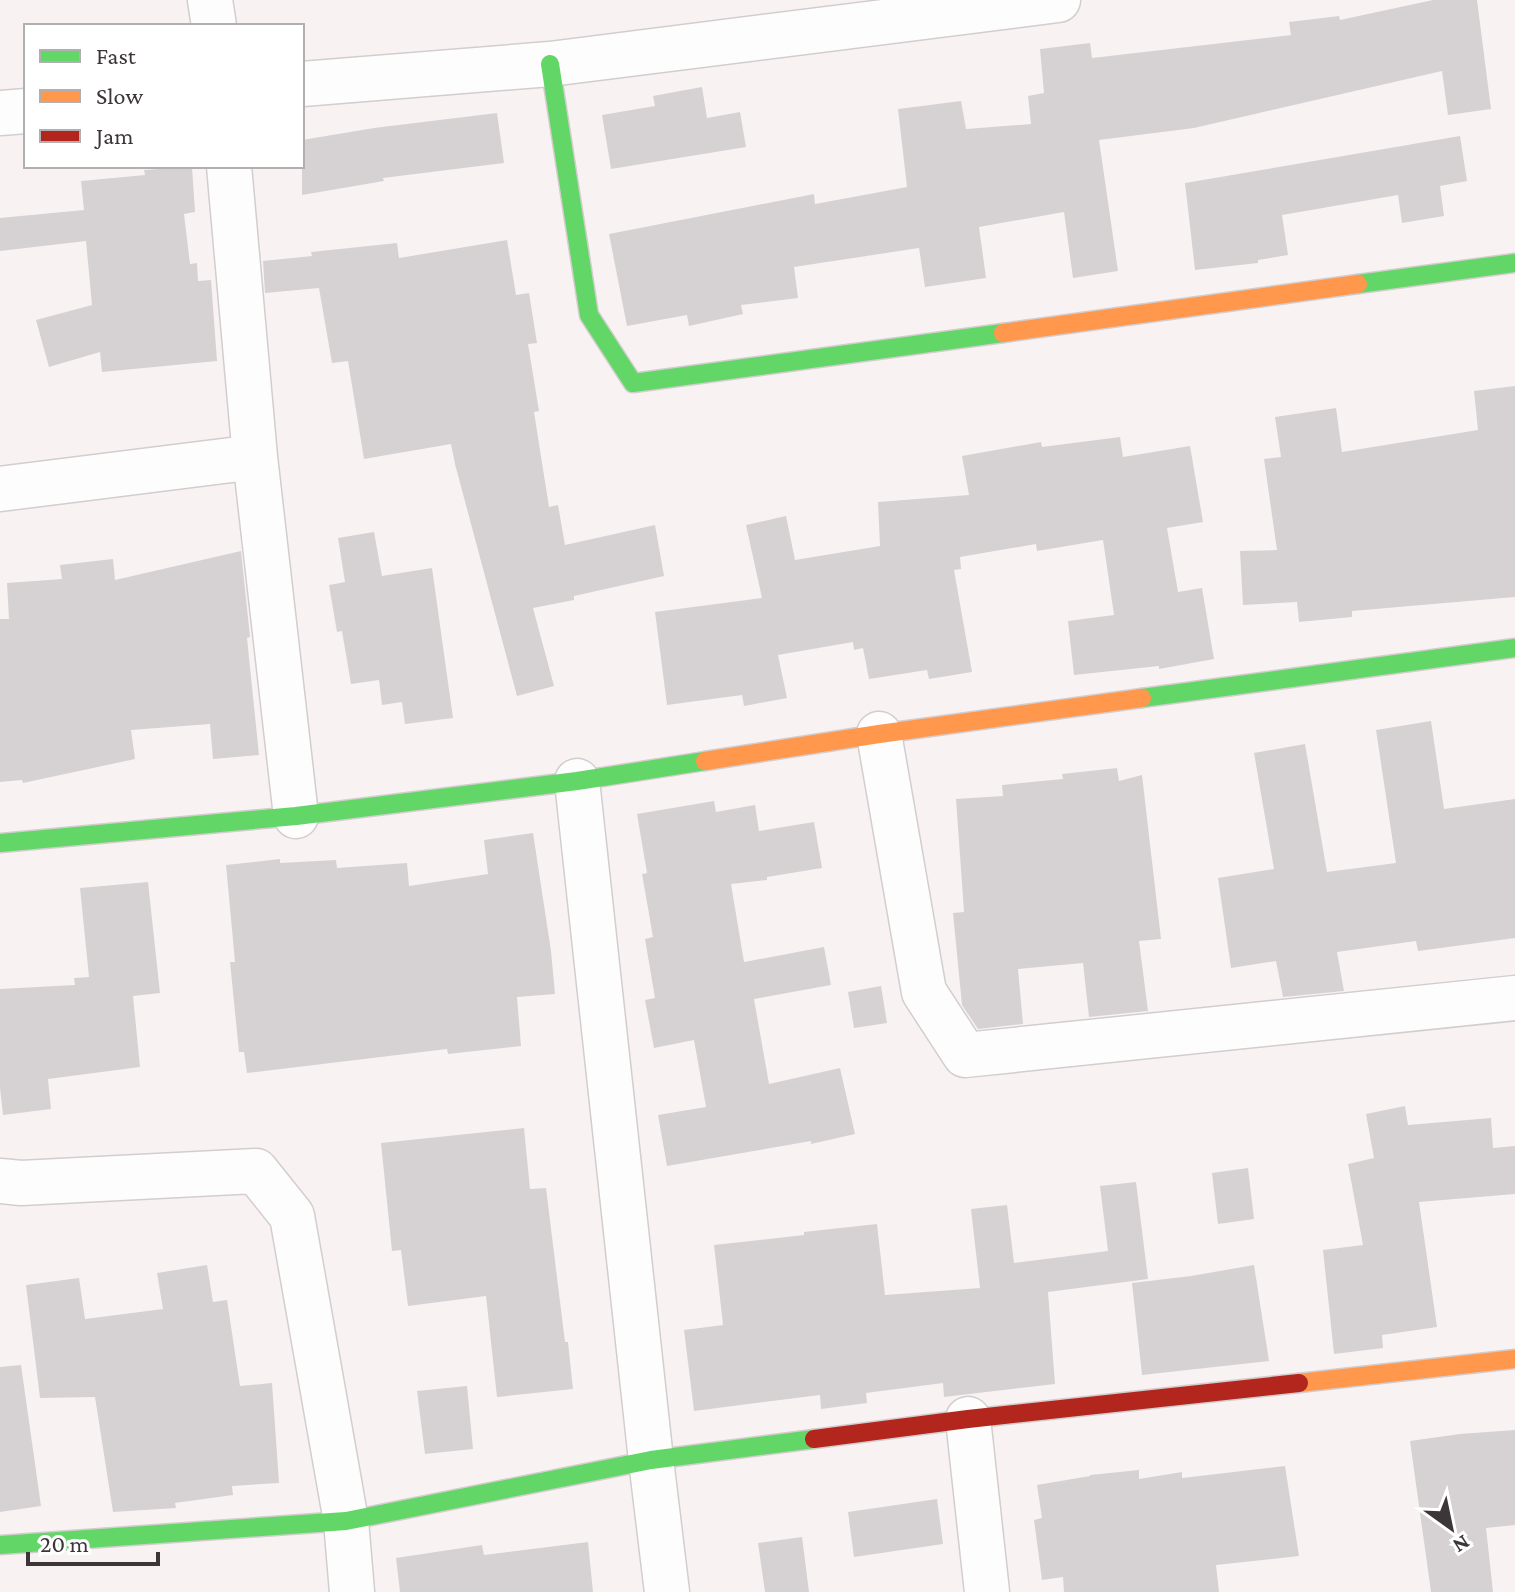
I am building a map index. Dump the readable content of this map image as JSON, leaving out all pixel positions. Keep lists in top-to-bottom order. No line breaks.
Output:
{"legend":["Fast","Slow","Jam"],"scale_bar":"20 m","north":"bottom right"}
